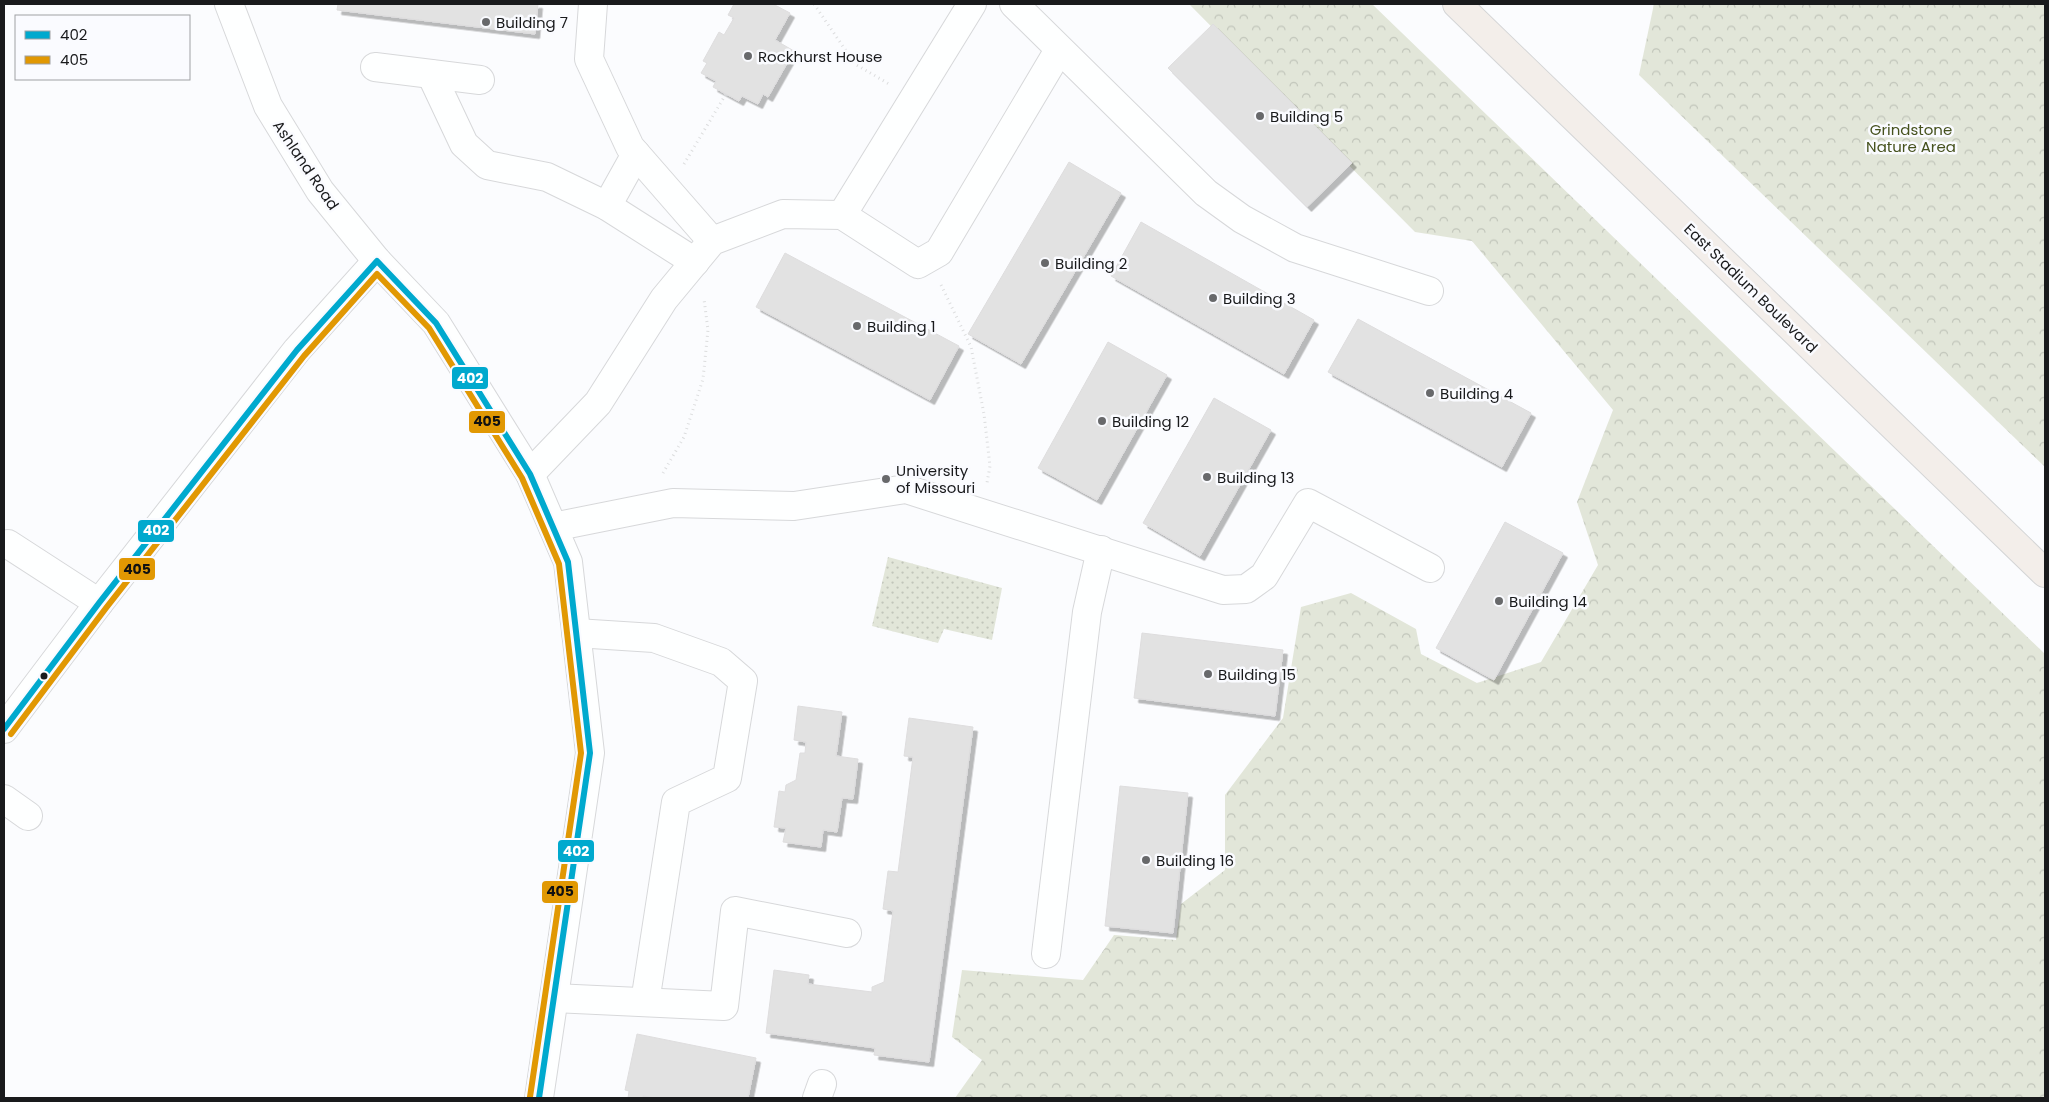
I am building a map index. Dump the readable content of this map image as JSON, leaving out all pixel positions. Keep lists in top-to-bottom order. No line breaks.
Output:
{"streets":{"main road":["East Stadium Boulevard"],"street":["Ashland Road"]},"parks":["Grindstone Nature Area"],"places":["Building 7","Rockhurst House","Building 5","Building 2","Building 3","Building 1","Building 4","Building 12","Building 13","University of Missouri","Building 14","Building 15","Building 16"],"lines":["transit line 402","transit line 405"],"legend":["402","405"]}
